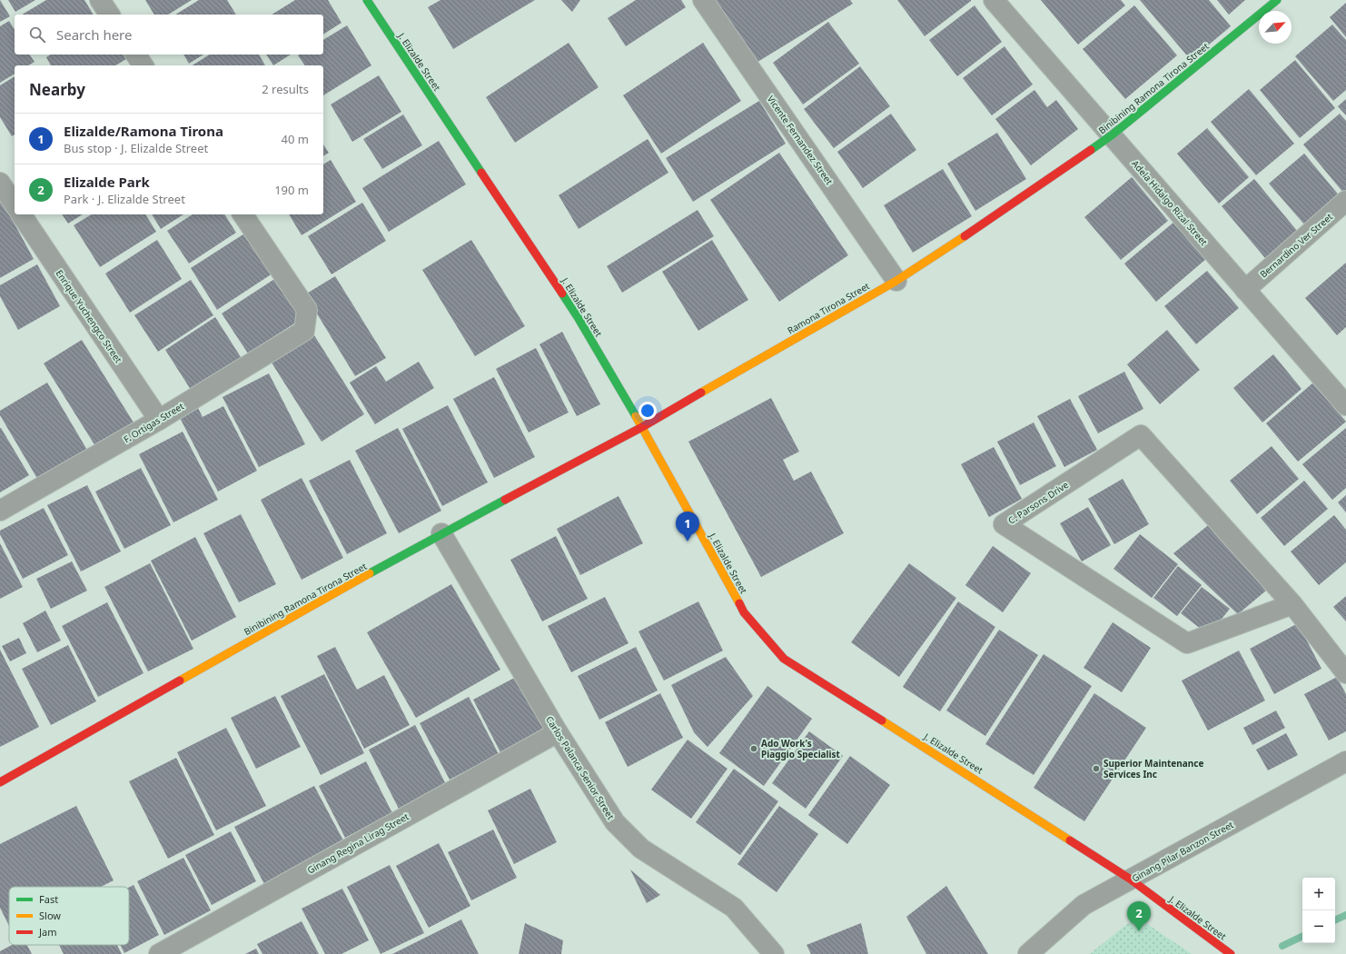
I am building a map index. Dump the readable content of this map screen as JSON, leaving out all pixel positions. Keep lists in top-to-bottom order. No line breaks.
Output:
{"streets":{"street":["J. Elizalde Street","Binibining Ramona Tirona Street","Vicente Fernandez Street","Adela Hidalgo Rizal Street","Bernardino Ver Street","Ramona Tirona Street","Enrique Yuchengco Street","F. Ortigas Street","C. Parsons Drive","Carlos Palanca Senior Street","Ginang Regina Lirag Street","Ginang Pilar Banzon Street"]},"crossings":[["J. Elizalde Street","Ramona Tirona Street"],["J. Elizalde Street","Ginang Pilar Banzon Street"],["Binibining Ramona Tirona Street","Adela Hidalgo Rizal Street"],["Binibining Ramona Tirona Street","Ramona Tirona Street"],["Binibining Ramona Tirona Street","Carlos Palanca Senior Street"],["Vicente Fernandez Street","Ramona Tirona Street"],["Adela Hidalgo Rizal Street","Bernardino Ver Street"],["Enrique Yuchengco Street","F. Ortigas Street"],["Carlos Palanca Senior Street","Ginang Regina Lirag Street"]],"places":["Ado Work's Piaggio Specialist","Superior Maintenance Services Inc"],"legend":["Fast","Slow","Jam"],"north":"top right","page":{"search":"Search here","heading":["Nearby","2 results"],"list":[{"mark":"1","name":"Elizalde/Ramona Tirona","note":"Bus stop · J. Elizalde Street","value":"40 m"},{"mark":"2","name":"Elizalde Park","note":"Park · J. Elizalde Street","value":"190 m"}],"pins":["1","2"],"map_buttons":["+","−"]}}
